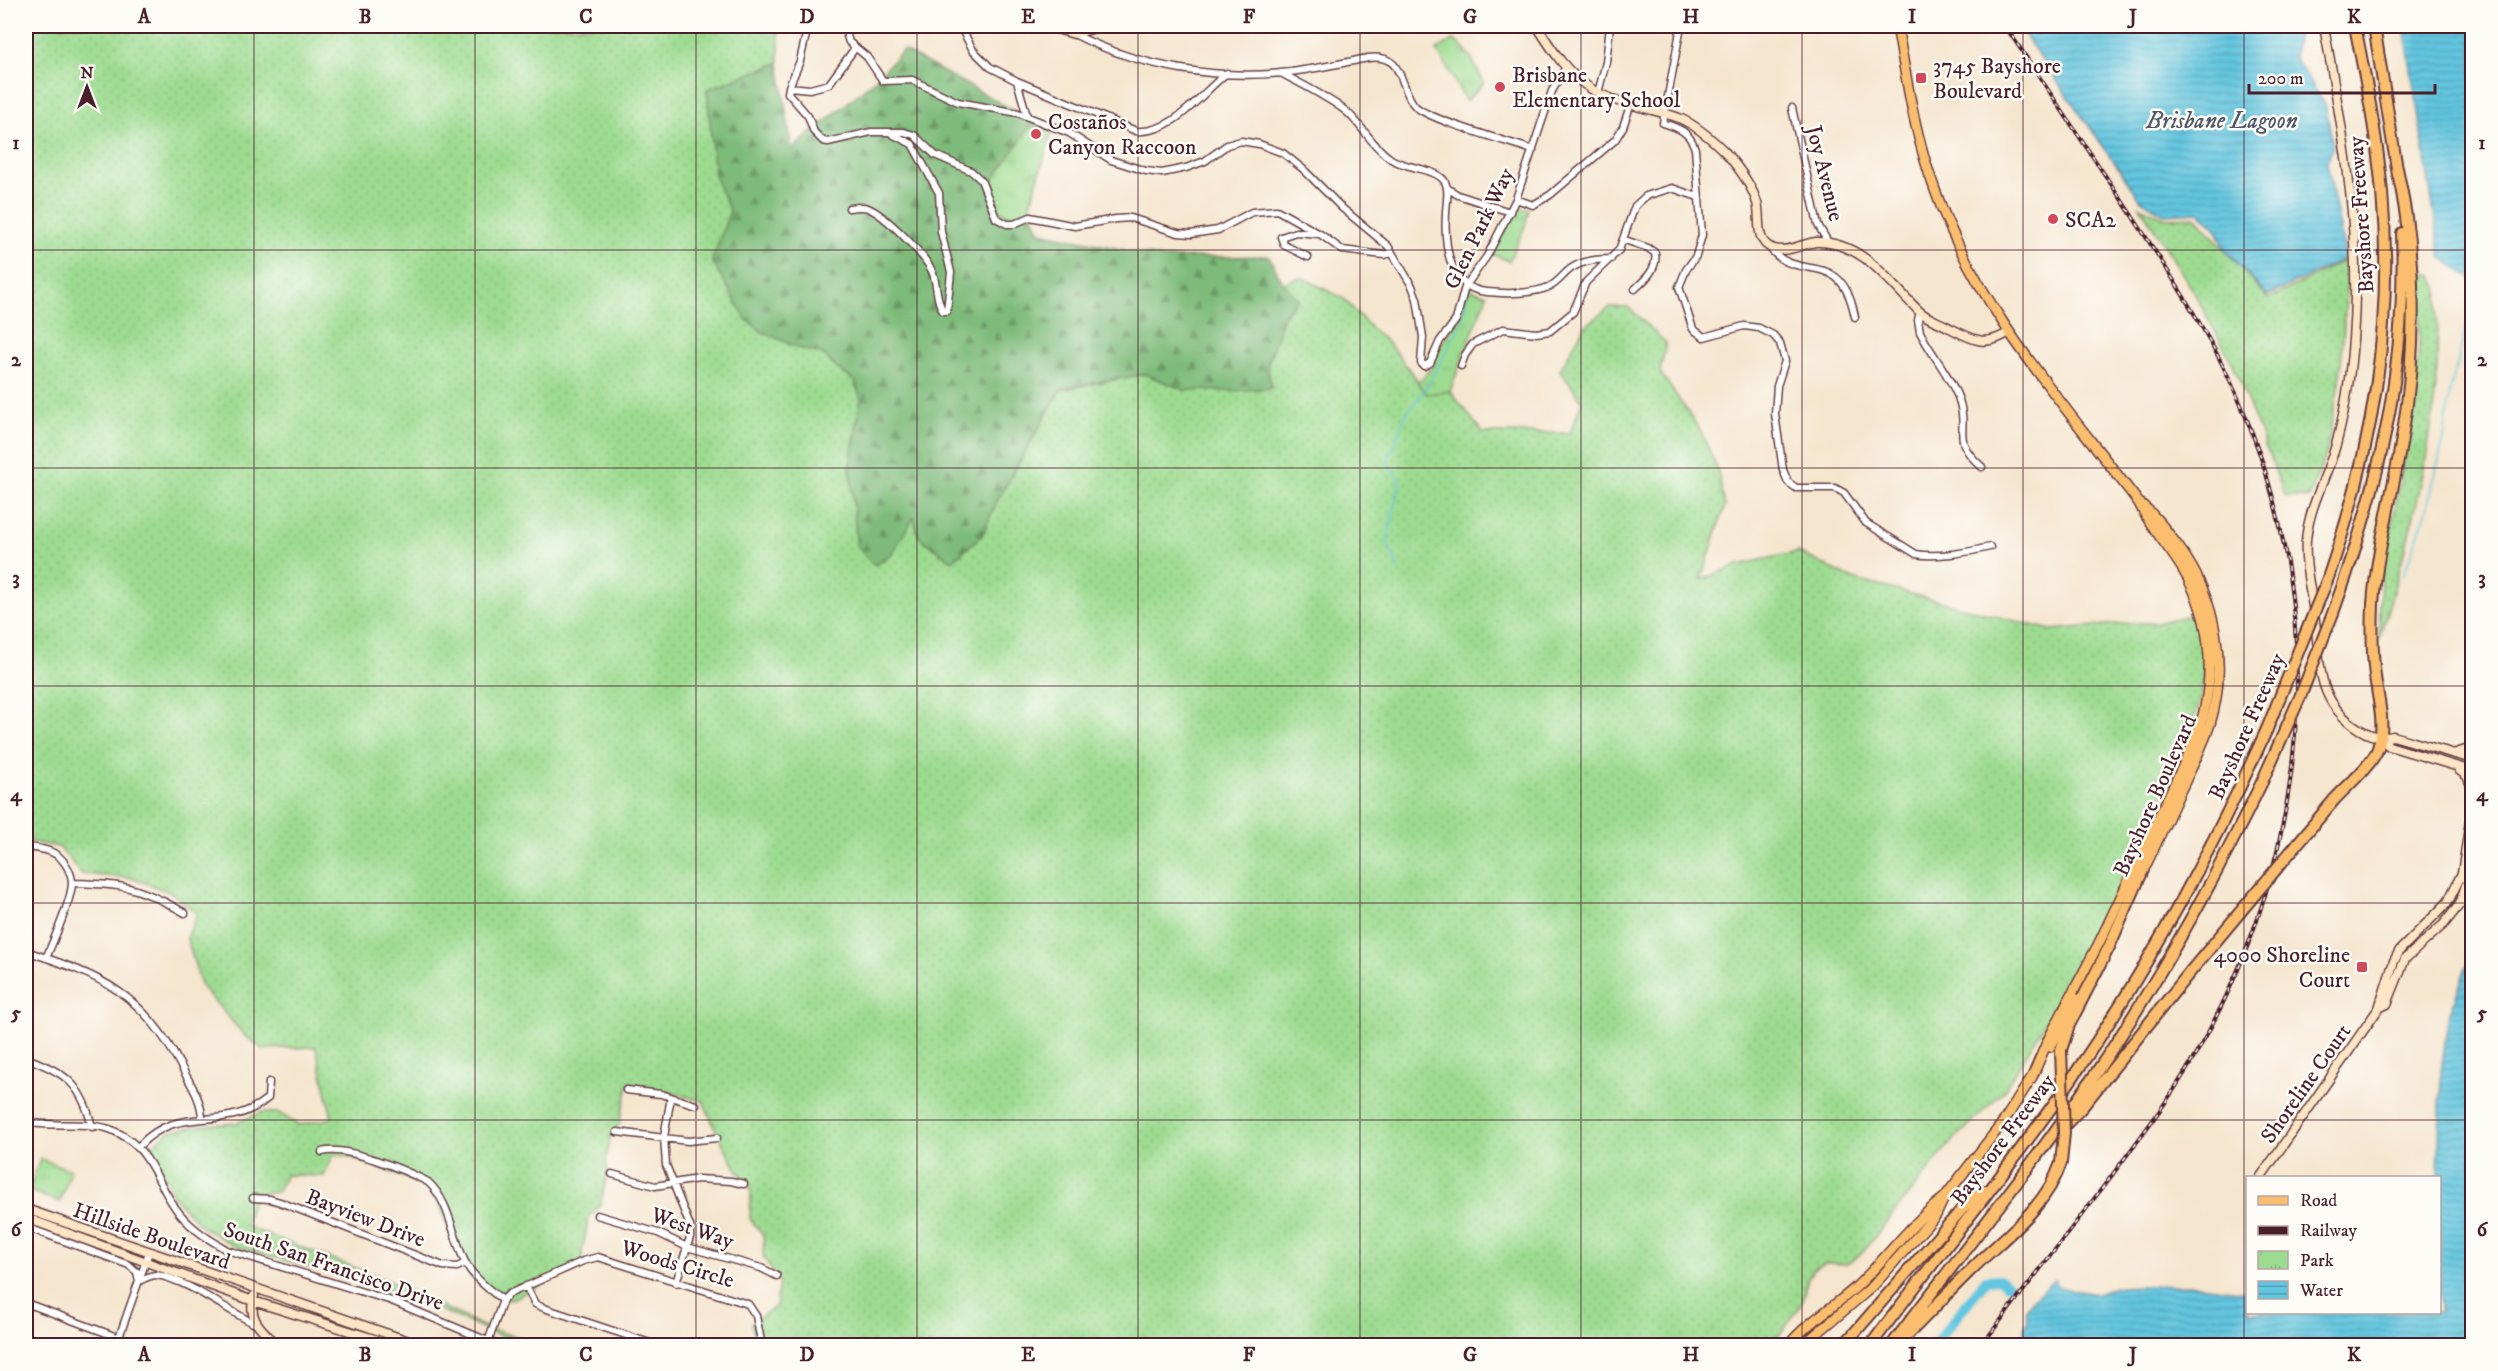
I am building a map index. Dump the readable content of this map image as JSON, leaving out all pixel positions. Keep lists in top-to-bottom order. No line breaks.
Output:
{"streets":{"highway":["Bayshore Freeway"],"main road":["Bayshore Boulevard"],"street":["Joy Avenue","Glen Park Way","Shoreline Court","Bayview Drive","West Way","Hillside Boulevard","Woods Circle","South San Francisco Drive"]},"water":["Brisbane Lagoon"],"places":{"transit":["3745 Bayshore Boulevard","4000 Shoreline Court"],"other":["Brisbane Elementary School","Costaños Canyon Raccoon","SCA2"]},"legend":["Road","Railway","Park","Water"],"scale_bar":"200 m","north":"top","grid":{"columns":["A","B","C","D","E","F","G","H","I","J","K"],"rows":["1","2","3","4","5","6"]}}
